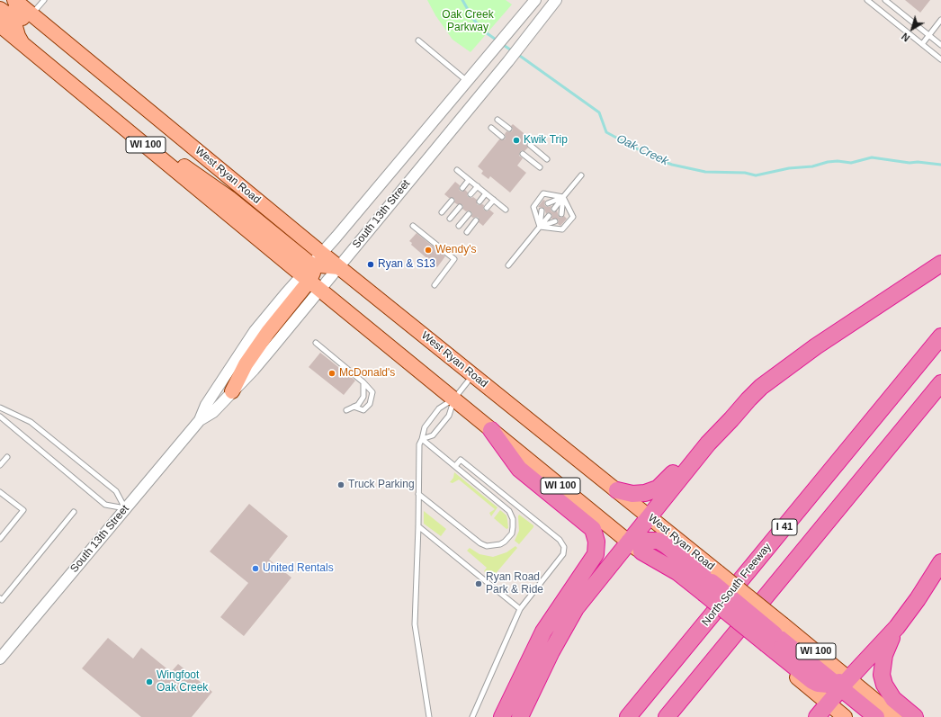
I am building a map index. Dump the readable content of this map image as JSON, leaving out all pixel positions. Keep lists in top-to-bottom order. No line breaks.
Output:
{"streets":{"highway":["I 41","North-South Freeway"],"main road":["WI 100","West Ryan Road"],"street":["South 13th Street"]},"crossings":[["WI 100","South 13th Street"],["West Ryan Road","South 13th Street"]],"water":["Oak Creek"],"parks":["Oak Creek Parkway"],"places":["Kwik Trip","Wendy's","Ryan & S13","McDonald's","Truck Parking","United Rentals","Ryan Road Park & Ride","Wingfoot Oak Creek"],"north":"bottom left"}
